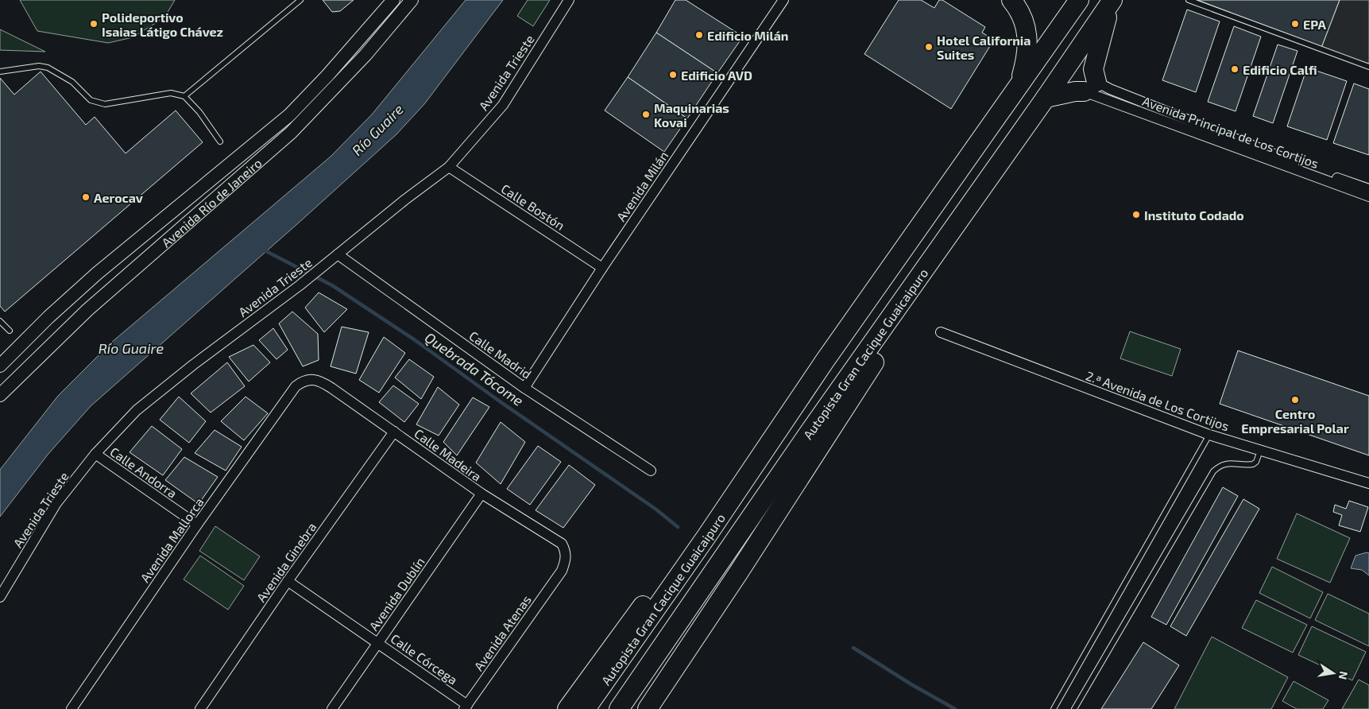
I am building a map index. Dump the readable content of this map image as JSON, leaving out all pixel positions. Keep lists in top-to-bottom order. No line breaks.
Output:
{"streets":{"highway":["Autopista Gran Cacique Guaicaipuro"],"street":["Avenida Trieste","Avenida Principal de Los Cortijos","Avenida Milán","Avenida Río de Janeiro","Calle Bostón","Calle Madrid","2.ª Avenida de Los Cortijos","Calle Madeira","Calle Andorra","Avenida Mallorca","Avenida Ginebra","Avenida Dublín","Avenida Atenas","Calle Córcega"]},"crossings":[["Avenida Trieste","Calle Bostón"],["Avenida Trieste","Calle Madrid"],["Avenida Trieste","Calle Andorra"],["Avenida Milán","Calle Bostón"],["Avenida Milán","Calle Madrid"],["Calle Madeira","Avenida Mallorca"],["Calle Madeira","Avenida Ginebra"],["Calle Madeira","Avenida Dublín"],["Calle Madeira","Avenida Atenas"],["Calle Andorra","Avenida Mallorca"],["Avenida Ginebra","Calle Córcega"],["Avenida Dublín","Calle Córcega"],["Avenida Atenas","Calle Córcega"]],"water":["Río Guaire","Quebrada Tócome"],"places":["Polideportivo Isaias Látigo Chávez","EPA","Edificio Milán","Hotel California Suites","Edificio Calfi","Edificio AVD","Maquinarias Kovai","Aerocav","Instituto Codado","Centro Empresarial Polar"],"north":"right"}
